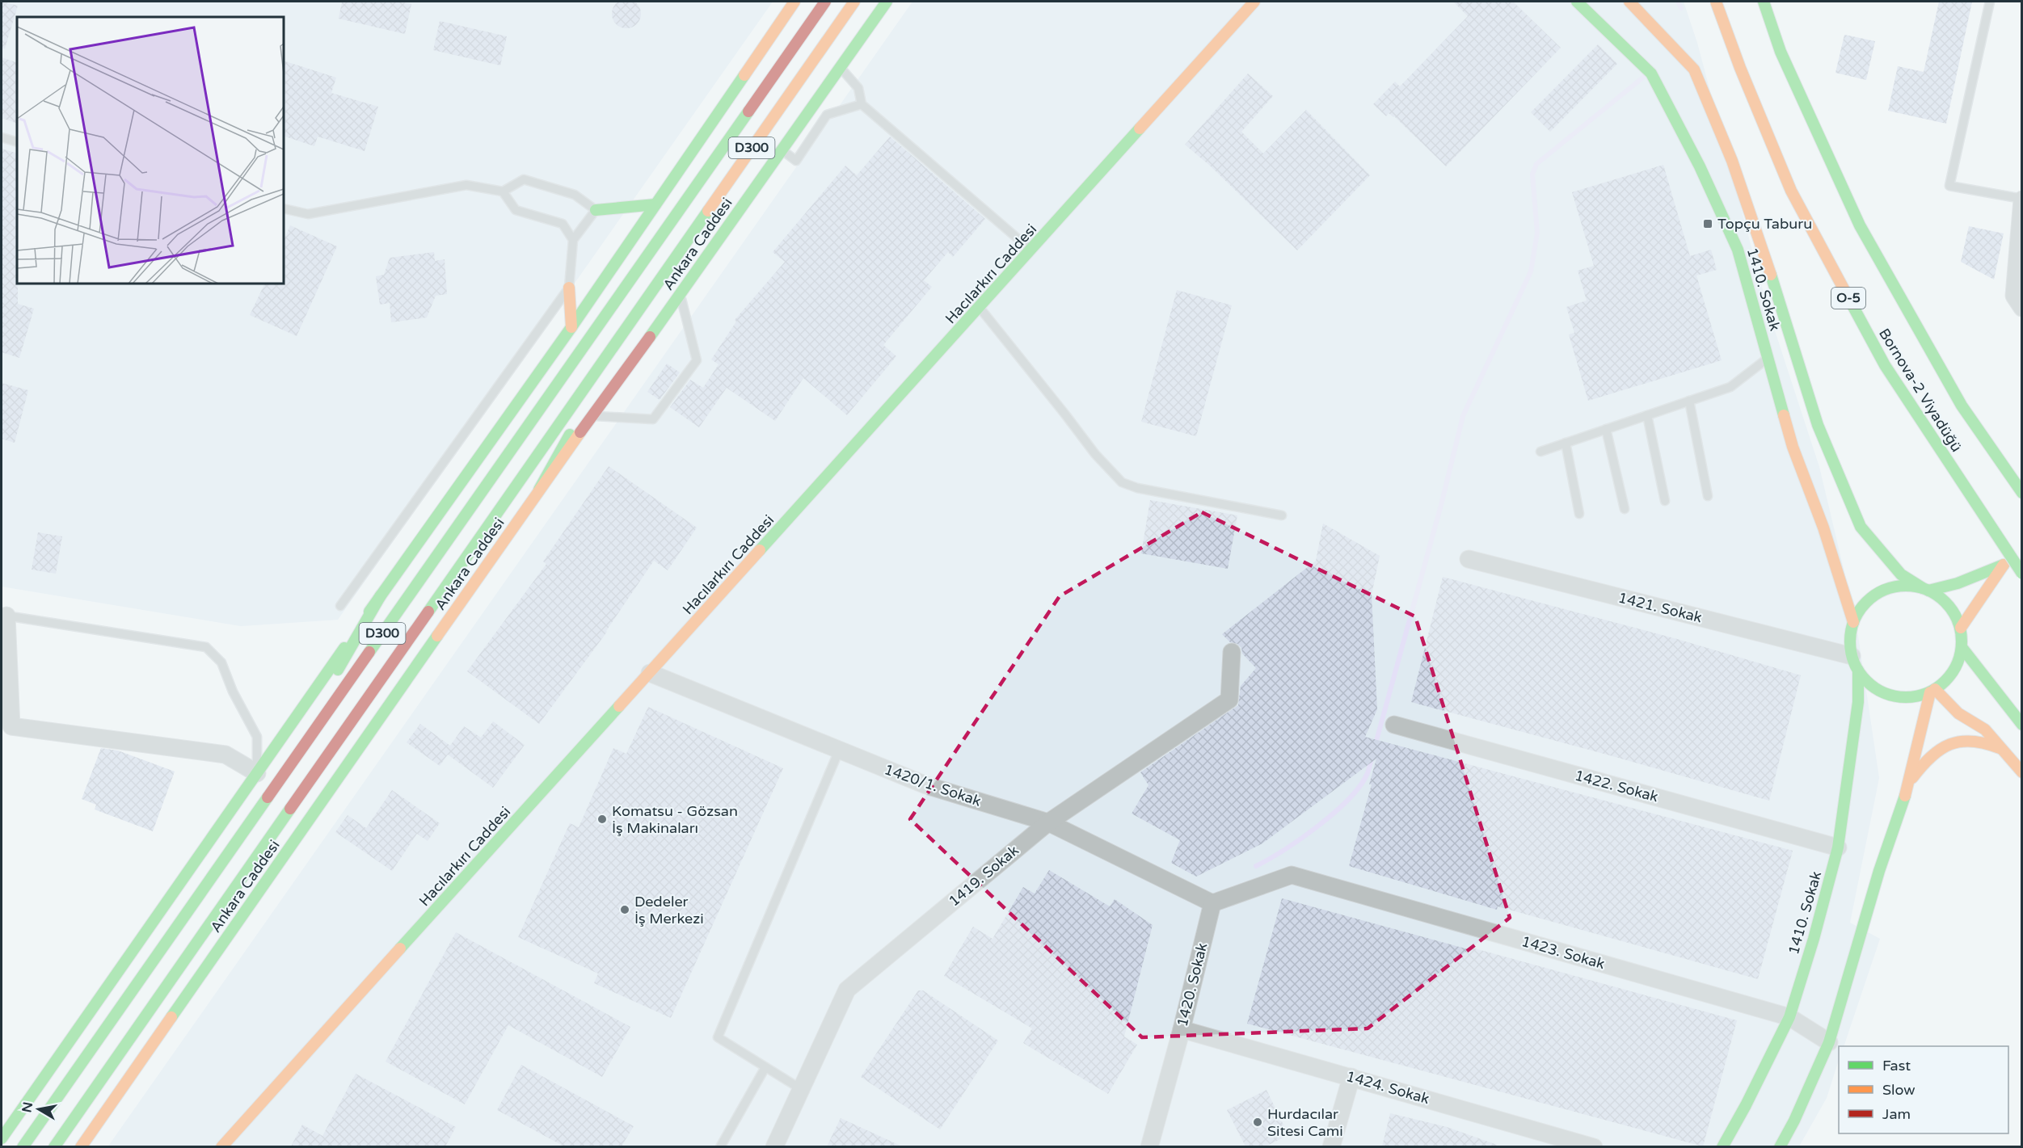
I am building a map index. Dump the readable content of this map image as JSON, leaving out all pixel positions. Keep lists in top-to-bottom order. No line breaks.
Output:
{"streets":{"main road":["D300","Ankara Caddesi","Hacılarkırı Caddesi","1410. Sokak","O-5","Bornova-2 Viyadüğü"],"street":["1421. Sokak","1420/1. Sokak","1422. Sokak","1419. Sokak","1423. Sokak","1420. Sokak","1424. Sokak"]},"crossings":[["Hacılarkırı Caddesi","1420/1. Sokak"],["1410. Sokak","1421. Sokak"],["1410. Sokak","1422. Sokak"],["1410. Sokak","1423. Sokak"],["1420/1. Sokak","1419. Sokak"],["1420/1. Sokak","1423. Sokak"],["1420/1. Sokak","1420. Sokak"],["1423. Sokak","1420. Sokak"],["1420. Sokak","1424. Sokak"]],"places":{"transit":["Topçu Taburu"],"other":["Komatsu - Gözsan İş Makinaları","Dedeler İş Merkezi","Hurdacılar Sitesi Cami"]},"legend":["Fast","Slow","Jam"],"north":"left"}
